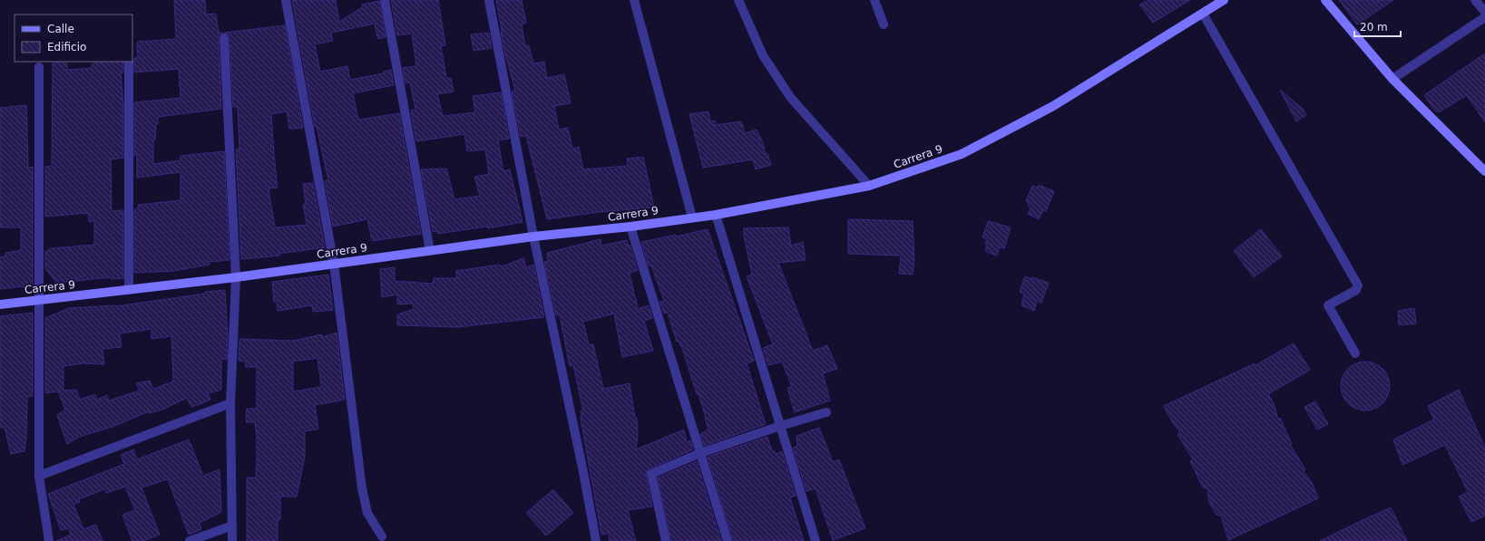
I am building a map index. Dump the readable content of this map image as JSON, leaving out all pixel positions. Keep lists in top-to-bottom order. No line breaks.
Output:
{"streets":{"main road":["Carrera 9"]},"legend":["Calle","Edificio"],"scale_bar":"20 m"}
